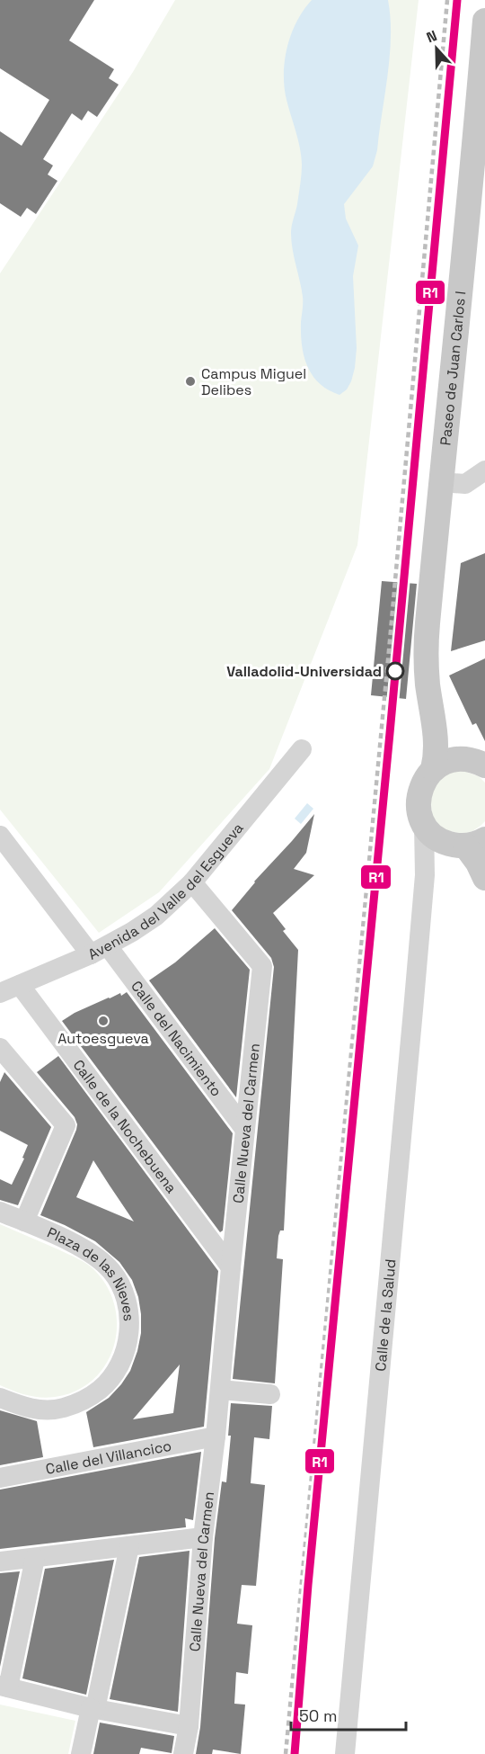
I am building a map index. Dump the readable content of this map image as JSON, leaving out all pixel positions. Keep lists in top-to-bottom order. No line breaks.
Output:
{"streets":{"main road":["Paseo de Juan Carlos I"],"street":["Avenida del Valle del Esgueva","Calle del Nacimiento","Calle Nueva del Carmen","Calle de la Nochebuena","Plaza de las Nieves","Calle de la Salud","Calle del Villancico"]},"crossings":[["Avenida del Valle del Esgueva","Calle del Nacimiento"],["Avenida del Valle del Esgueva","Calle Nueva del Carmen"],["Avenida del Valle del Esgueva","Calle de la Nochebuena"],["Calle del Nacimiento","Calle Nueva del Carmen"],["Calle Nueva del Carmen","Calle de la Nochebuena"],["Calle Nueva del Carmen","Calle del Villancico"]],"places":["Campus Miguel Delibes","Valladolid-Universidad","Autoesgueva"],"lines":["transit line R1"],"scale_bar":"50 m","north":"top"}
